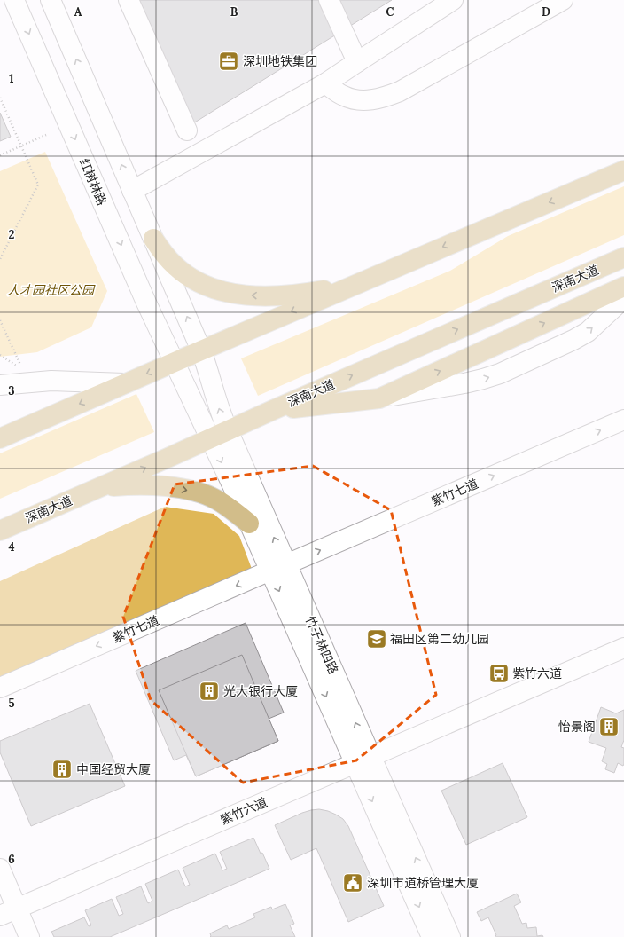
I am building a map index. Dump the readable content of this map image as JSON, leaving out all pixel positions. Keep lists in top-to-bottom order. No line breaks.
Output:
{"streets":{"main road":["深南大道"],"street":["红树林路","紫竹七道","竹子林四路","紫竹六道"]},"crossings":[["红树林路","竹子林四路"],["深南大道","竹子林四路"],["紫竹七道","竹子林四路"],["竹子林四路","紫竹六道"]],"parks":["人才园社区公园"],"places":{"office":["深圳地铁集团"],"school or university":["福田区第二幼儿园"],"bus stop":["紫竹六道"],"building":["光大银行大厦","怡景阁","中国经贸大厦"],"public building":["深圳市道桥管理大厦"]},"grid":{"columns":["A","B","C","D"],"rows":["1","2","3","4","5","6"]}}
